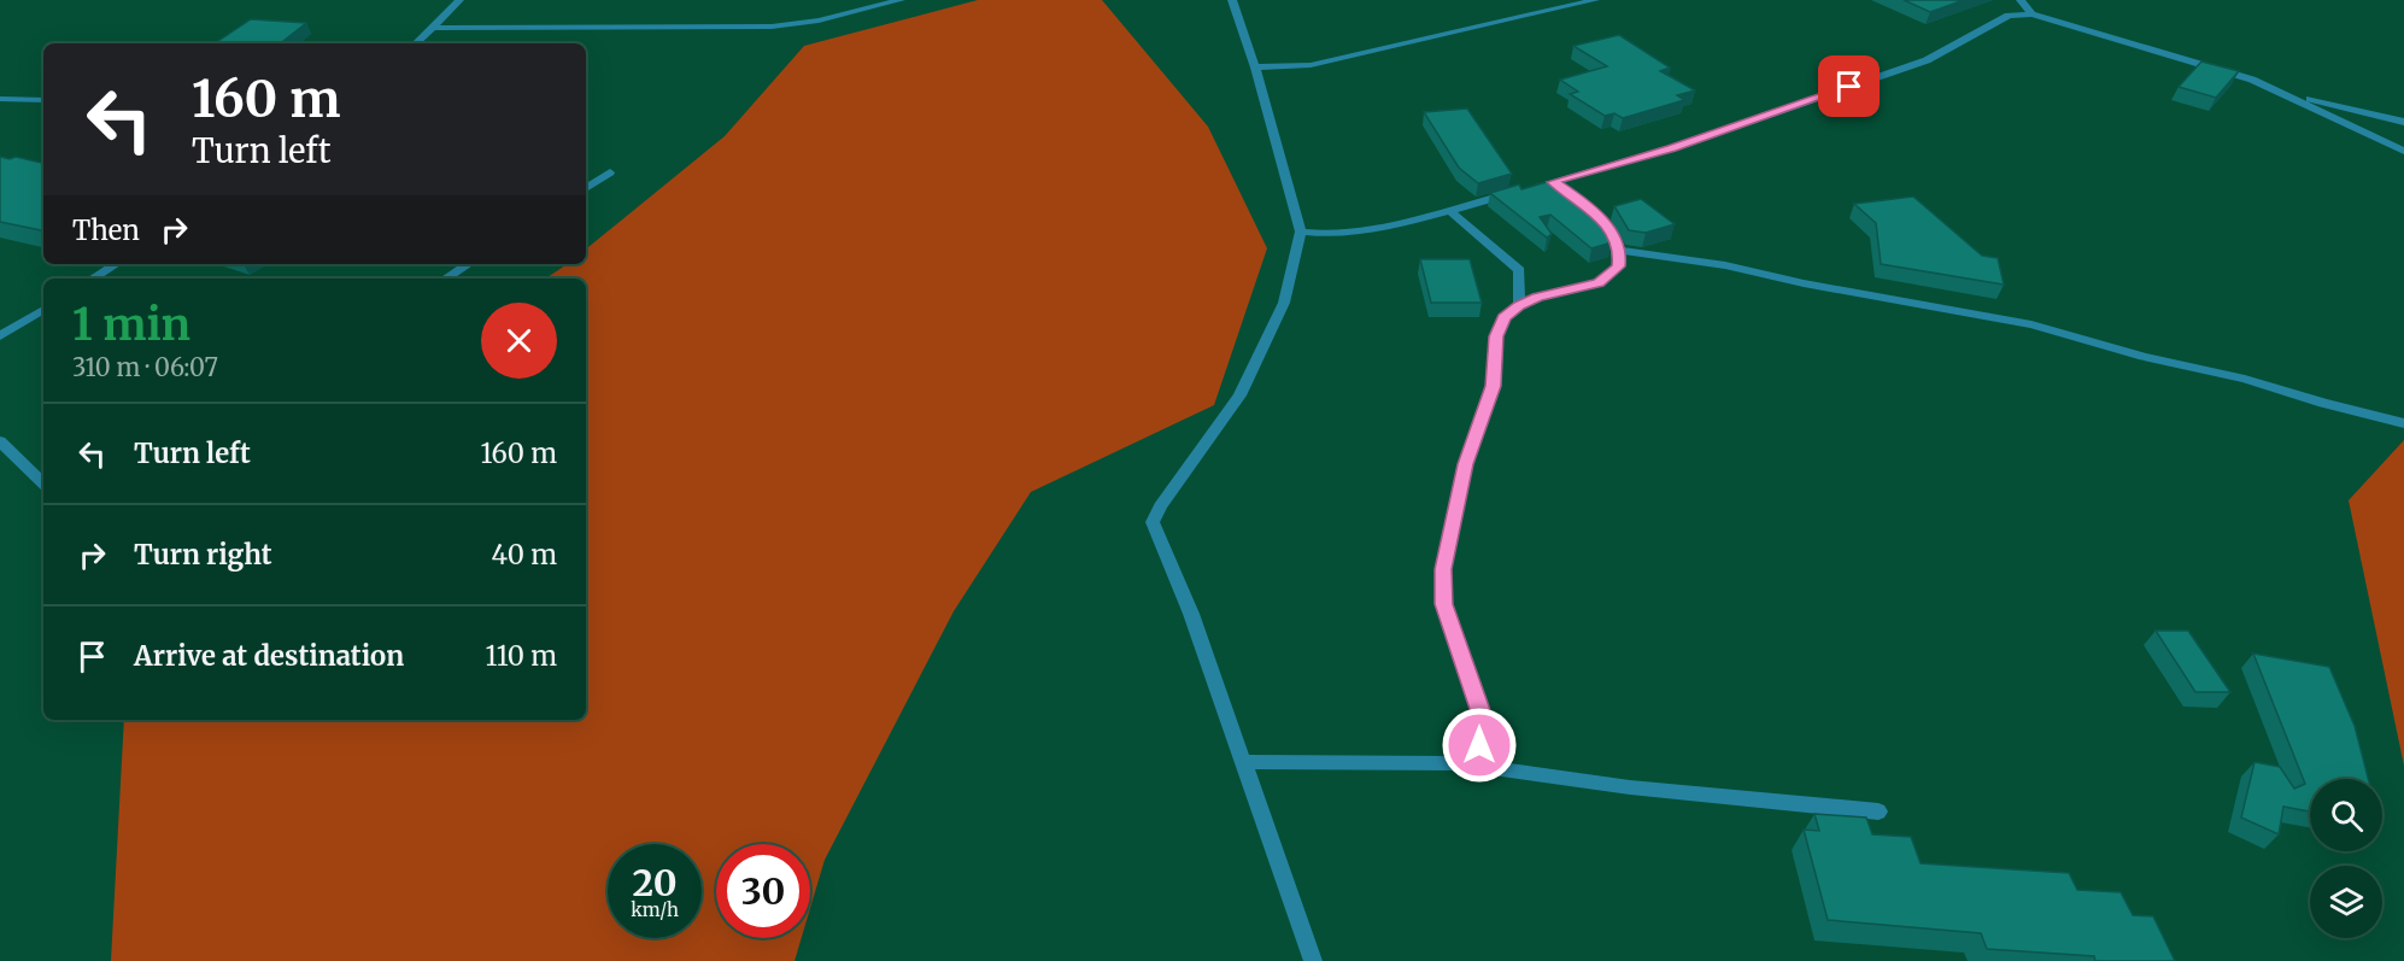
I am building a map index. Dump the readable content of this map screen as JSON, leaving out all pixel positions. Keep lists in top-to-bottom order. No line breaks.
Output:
{"page":{"turn":["160 m","Turn left"],"then":"Then","heading":["1 min","310 m · 06:07"],"list":[{"name":"Turn left","value":"160 m"},{"name":"Turn right","value":"40 m"},{"name":"Arrive at destination","value":"110 m"}],"speed":"20 km/h","limit":"30"}}
